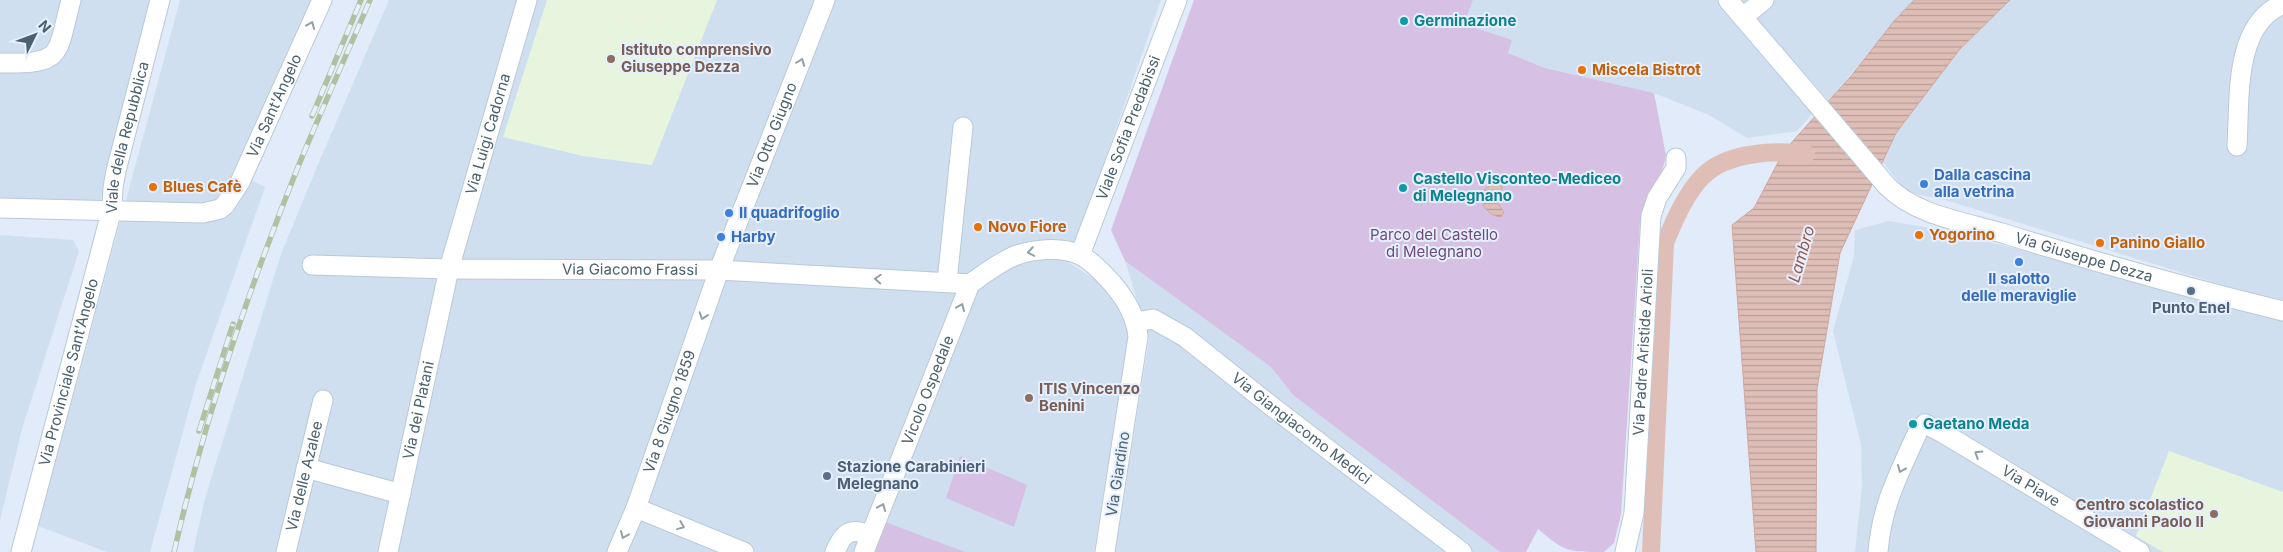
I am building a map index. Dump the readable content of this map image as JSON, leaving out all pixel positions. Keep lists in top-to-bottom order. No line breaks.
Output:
{"streets":{"street":["Via Sant'Angelo","Viale della Repubblica","Viale Sofia Predabissi","Via Luigi Cadorna","Via Otto Giugno","Via Giuseppe Dezza","Via Giacomo Frassi","Via Padre Aristide Arioli","Via Provinciale Sant'Angelo","Vicolo Ospedale","Via dei Platani","Via 8 Giugno 1859","Via Giangiacomo Medici","Via Giardino","Via delle Azalee","Via Piave"]},"crossings":[["Via Sant'Angelo","Viale della Repubblica"],["Via Sant'Angelo","Via Provinciale Sant'Angelo"],["Viale della Repubblica","Via Provinciale Sant'Angelo"],["Via Luigi Cadorna","Via Giacomo Frassi"],["Via Luigi Cadorna","Via dei Platani"],["Via Otto Giugno","Via Giacomo Frassi"],["Via Otto Giugno","Via 8 Giugno 1859"],["Via Giacomo Frassi","Vicolo Ospedale"],["Via Giacomo Frassi","Via dei Platani"],["Via Giacomo Frassi","Via 8 Giugno 1859"],["Via Giangiacomo Medici","Via Giardino"]],"one_way":["Via Sant'Angelo","Via Otto Giugno","Vicolo Ospedale","Via 8 Giugno 1859"],"water":["Lambro"],"parks":["Parco del Castello di Melegnano"],"places":["Germinazione","Istituto comprensivo Giuseppe Dezza","Miscela Bistrot","Dalla cascina alla vetrina","Blues Cafè","Castello Visconteo-Mediceo di Melegnano","Il quadrifoglio","Novo Fiore","Yogorino","Harby","Panino Giallo","Il salotto delle meraviglie","Punto Enel","ITIS Vincenzo Benini","Gaetano Meda","Stazione Carabinieri Melegnano","Centro scolastico Giovanni Paolo II"],"north":"top right"}
